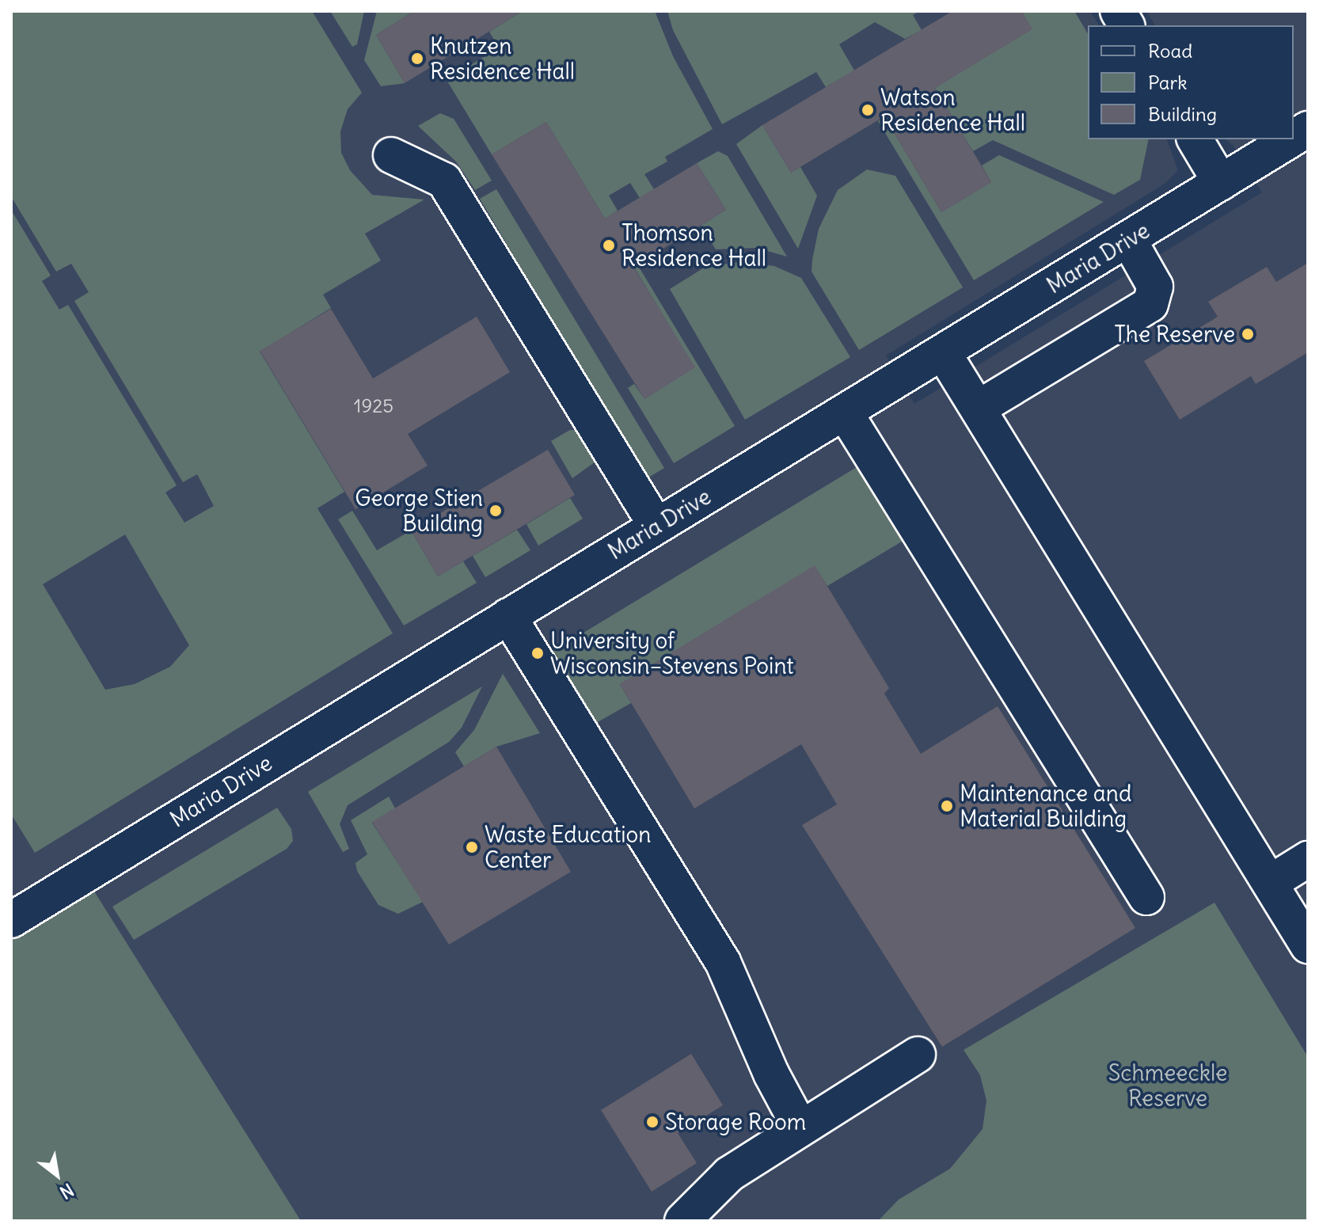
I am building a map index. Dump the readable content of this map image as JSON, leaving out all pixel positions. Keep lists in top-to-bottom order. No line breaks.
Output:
{"streets":{"street":["Maria Drive"]},"parks":["Schmeeckle Reserve"],"places":["Knutzen Residence Hall","Watson Residence Hall","Thomson Residence Hall","The Reserve","George Stien Building","University of Wisconsin–Stevens Point","Maintenance and Material Building","Waste Education Center","Storage Room"],"house_numbers":["1925"],"legend":["Road","Park","Building"],"north":"bottom right"}
